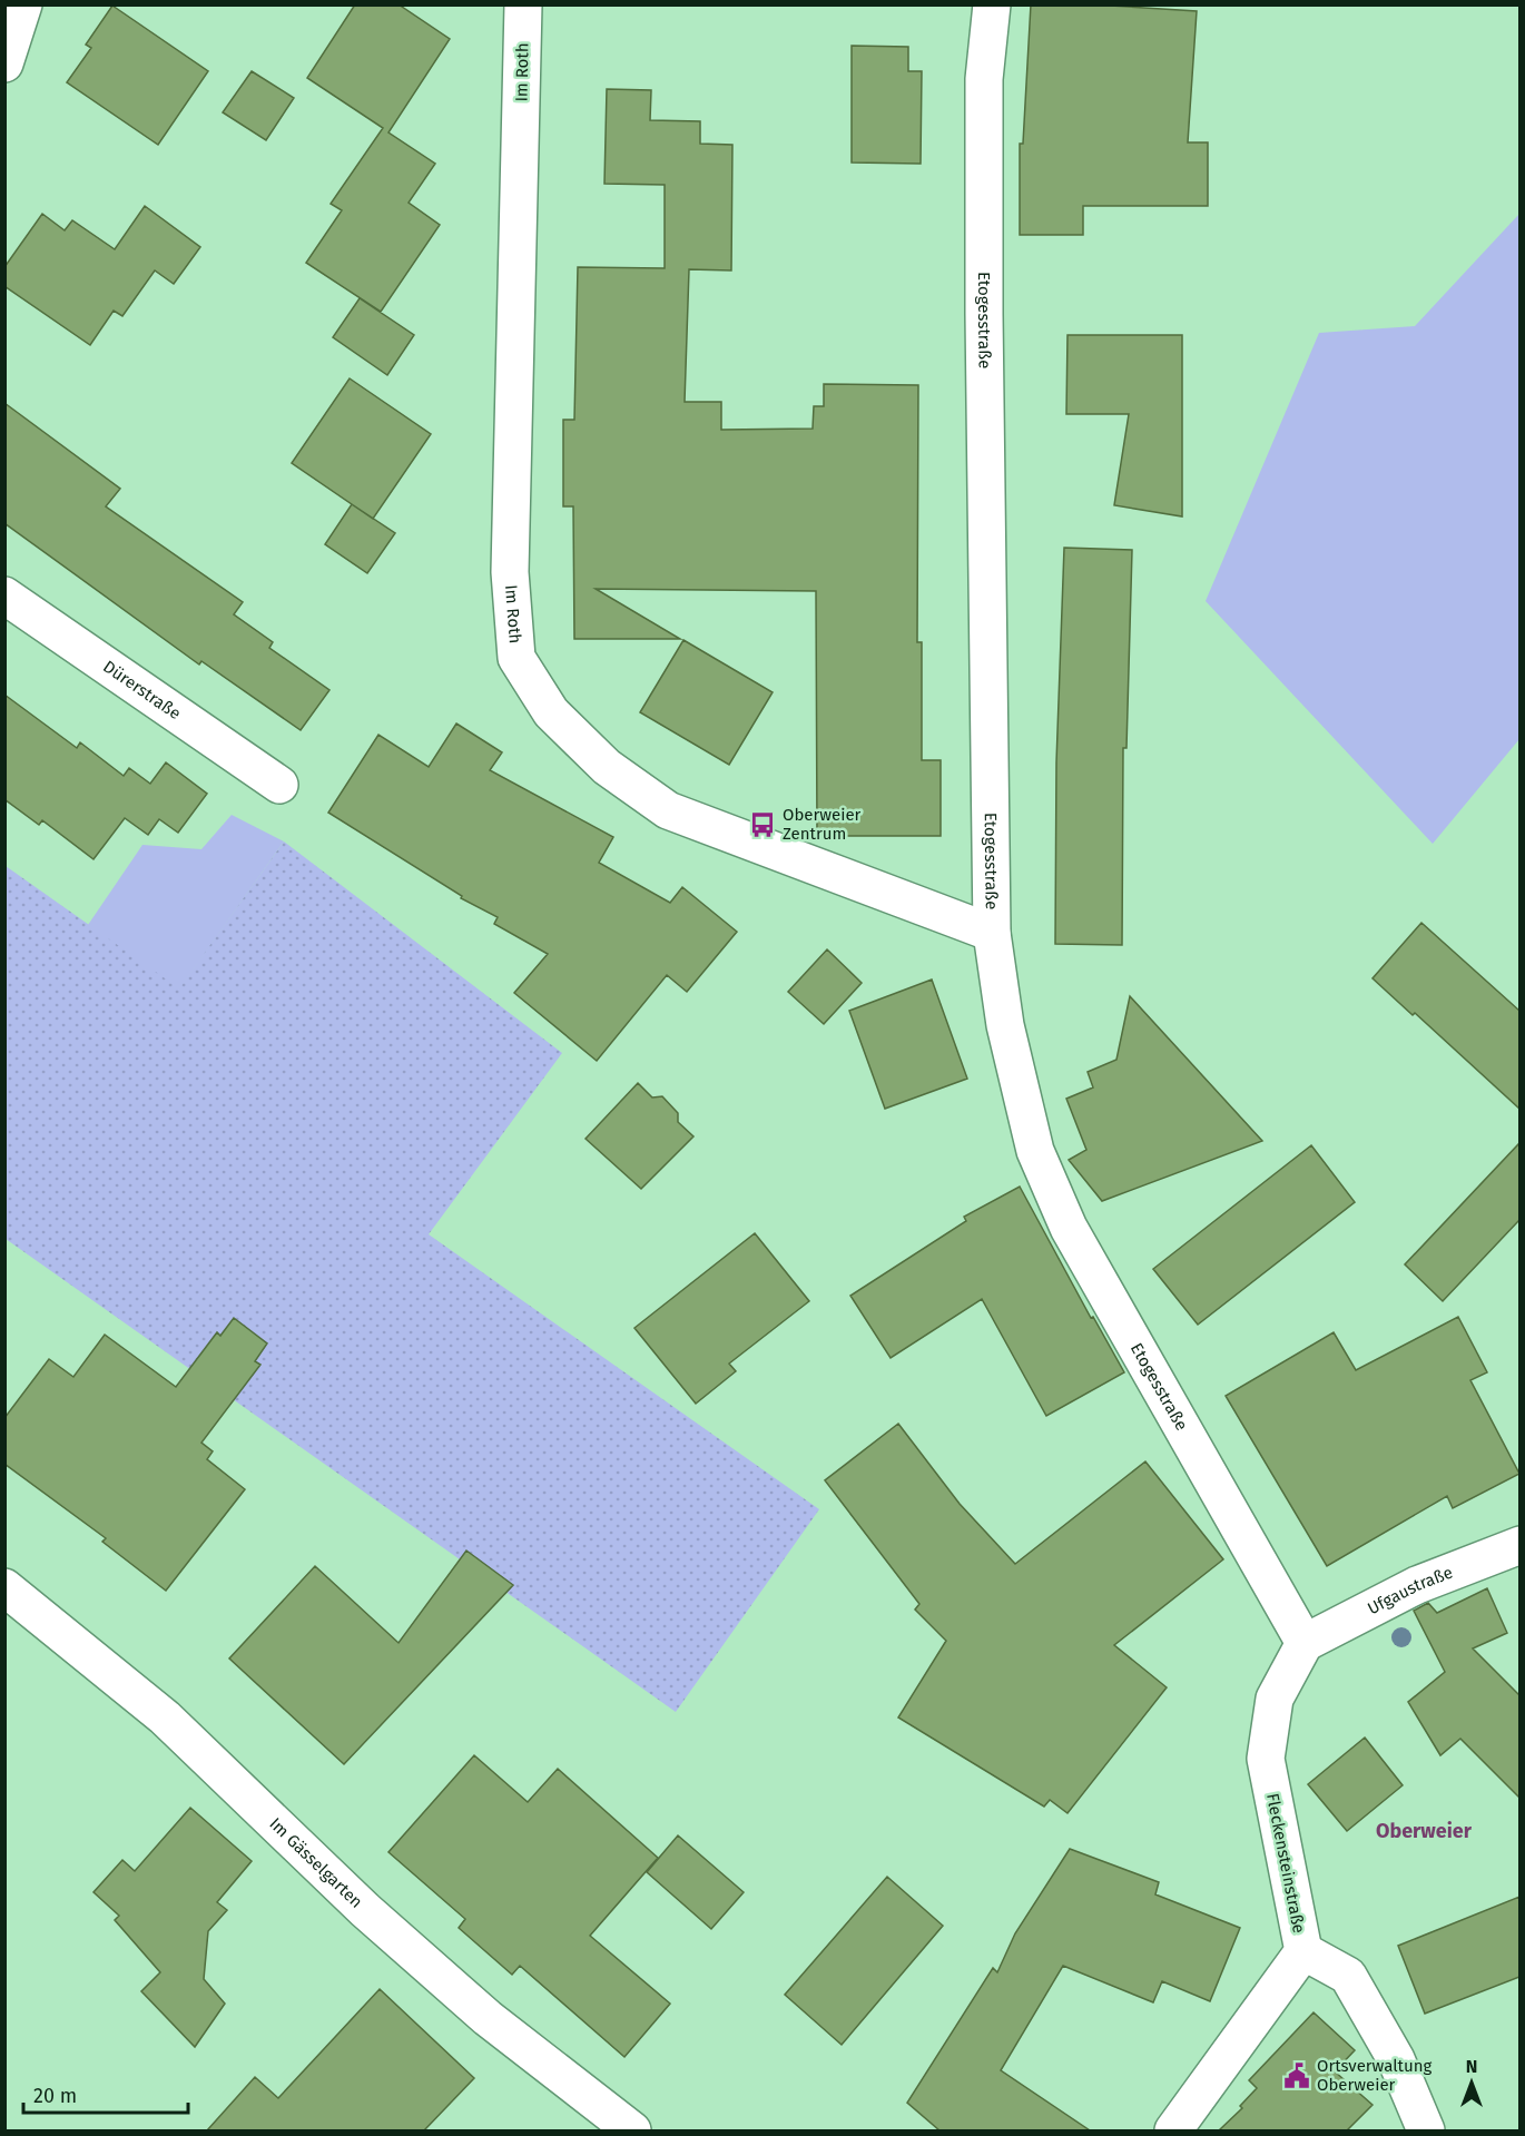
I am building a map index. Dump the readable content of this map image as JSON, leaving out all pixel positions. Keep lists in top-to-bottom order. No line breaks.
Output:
{"streets":{"street":["Im Roth","Etogesstraße","Dürerstraße","Ufgaustraße","Im Gässelgarten","Fleckensteinstraße"]},"crossings":[["Im Roth","Etogesstraße"],["Etogesstraße","Ufgaustraße"],["Etogesstraße","Fleckensteinstraße"],["Ufgaustraße","Fleckensteinstraße"]],"districts":["Oberweier"],"places":{"bus stop":["Oberweier Zentrum"],"public building":["Ortsverwaltung Oberweier"]},"scale_bar":"20 m","north":"top"}
